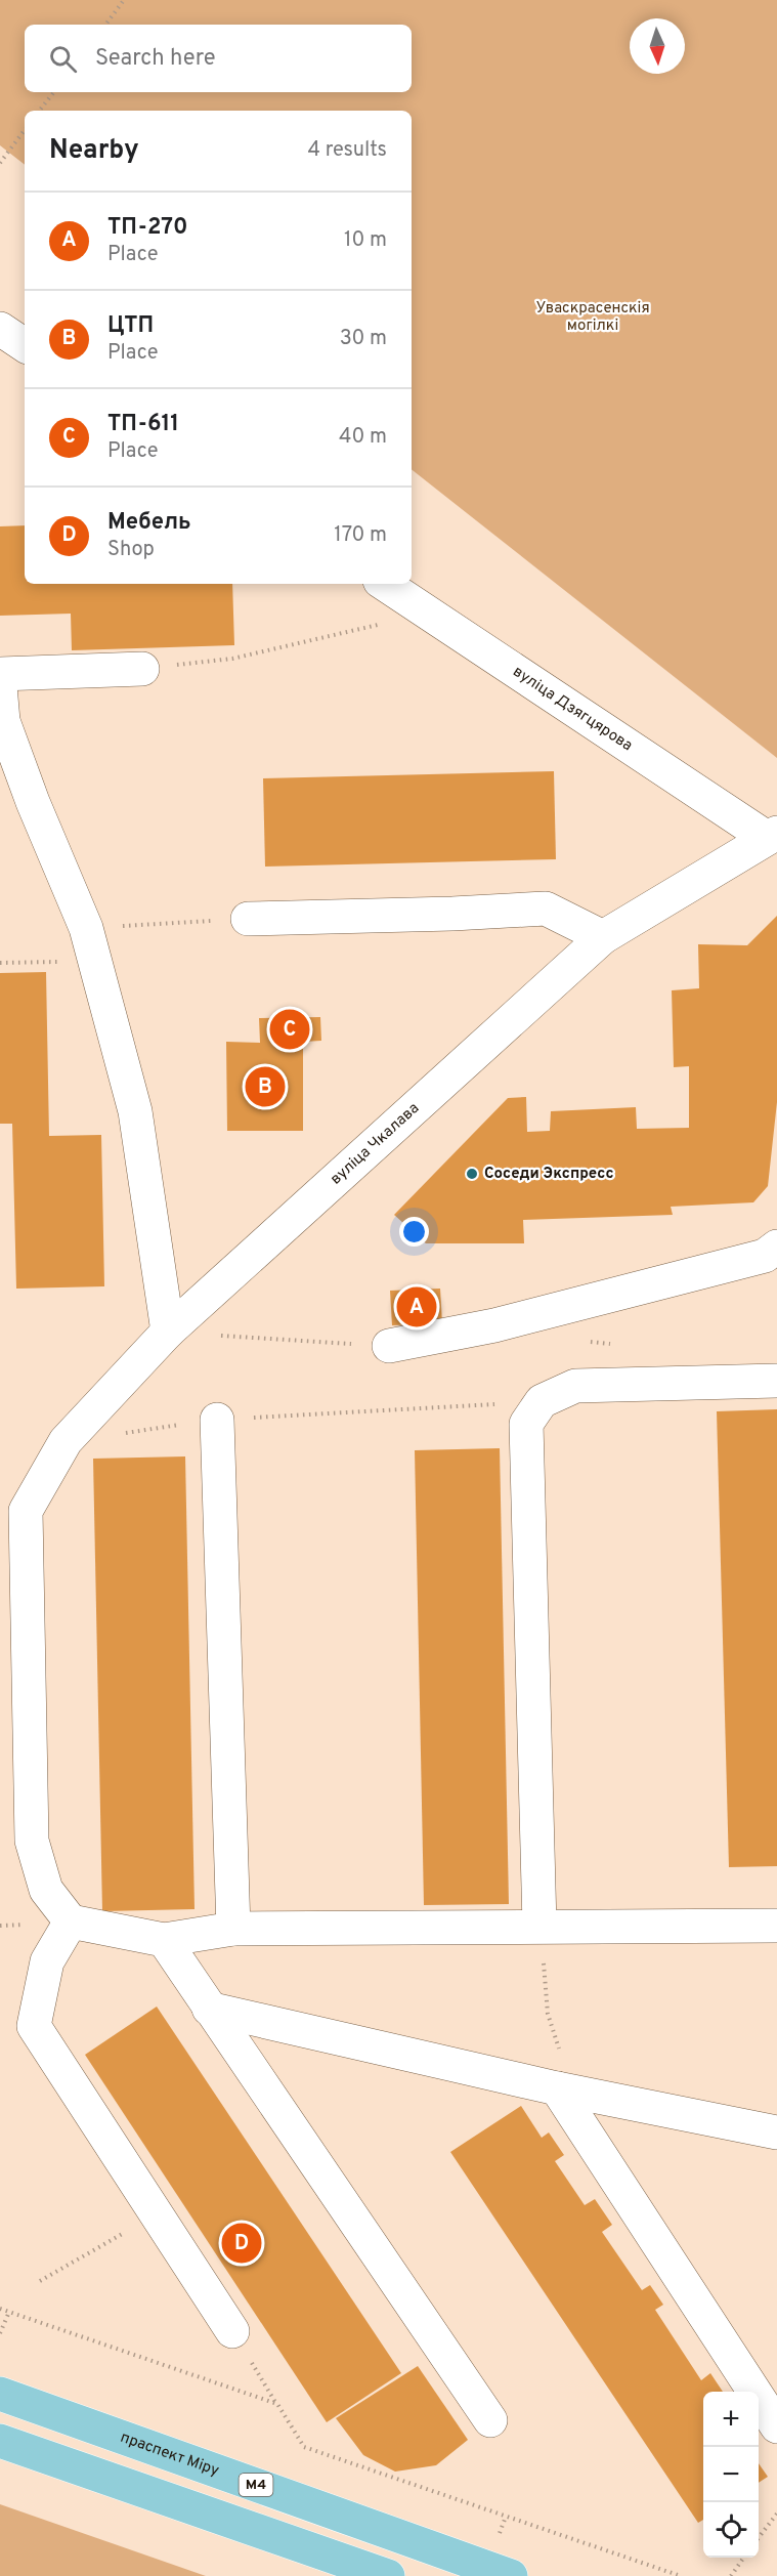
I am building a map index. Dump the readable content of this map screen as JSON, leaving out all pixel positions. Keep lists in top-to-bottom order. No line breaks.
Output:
{"streets":{"main road":["праспект Міру","М4"],"street":["вуліца Дзягцярова","вуліца Чкалава"]},"crossings":[["вуліца Дзягцярова","вуліца Чкалава"]],"parks":["Уваскрасенскія могілкі"],"places":["Соседи Экспресс"],"north":"bottom","page":{"search":"Search here","heading":["Nearby","4 results"],"list":[{"mark":"A","name":"ТП-270","note":"Place","value":"10 m"},{"mark":"B","name":"ЦТП","note":"Place","value":"30 m"},{"mark":"C","name":"ТП-611","note":"Place","value":"40 m"},{"mark":"D","name":"Мебель","note":"Shop","value":"170 m"}],"pins":["C","B","A","D"],"map_buttons":["+","−"]}}
